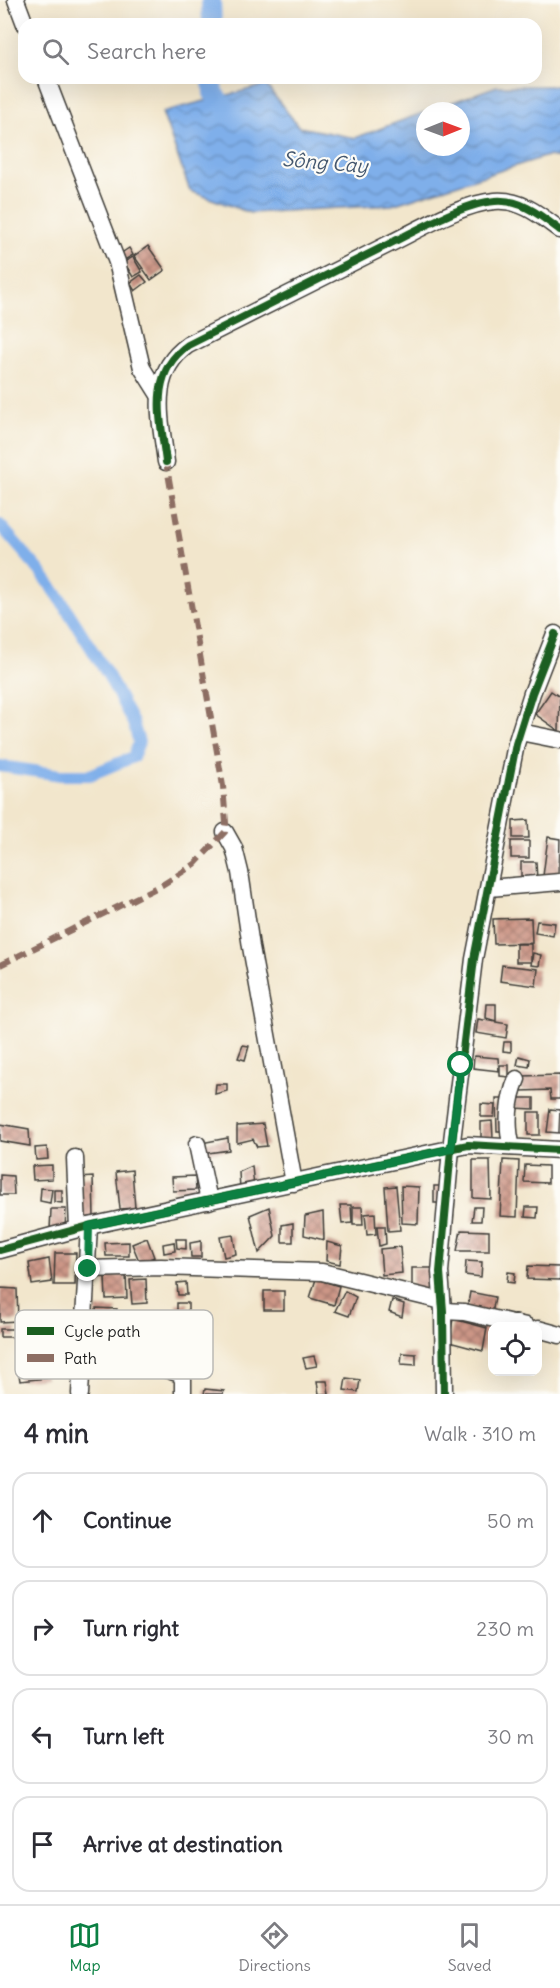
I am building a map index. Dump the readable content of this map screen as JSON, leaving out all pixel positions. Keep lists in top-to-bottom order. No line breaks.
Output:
{"water":["Sông Cày"],"legend":["Cycle path","Path"],"north":"right","page":{"search":"Search here","heading":["4 min","Walk · 310 m"],"list":[["Continue","50 m"],["Turn right","230 m"],["Turn left","30 m"],"Arrive at destination"],"nav":["Map","Directions","Saved"]}}
